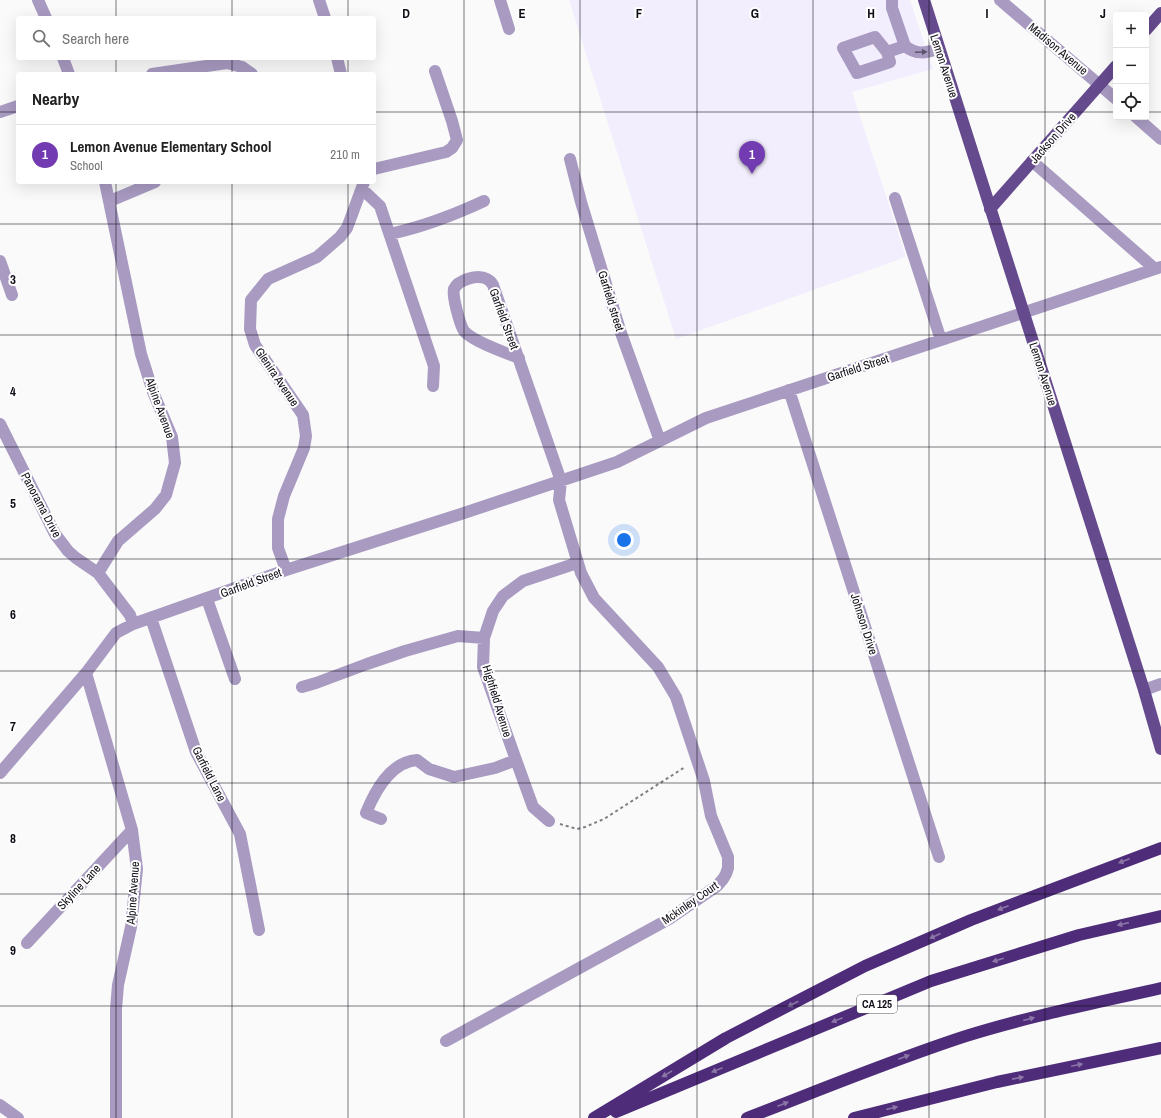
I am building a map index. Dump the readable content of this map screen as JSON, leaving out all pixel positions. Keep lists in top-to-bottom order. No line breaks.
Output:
{"streets":{"highway":["CA 125"],"main road":["Lemon Avenue","Jackson Drive"],"street":["Madison Avenue","Garfield street","Garfield Street","Glenira Avenue","Alpine Avenue","Panorama Drive","Johnson Drive","Highfield Avenue","Garfield Lane","Skyline Lane","Mckinley Court"]},"crossings":[["Madison Avenue","Jackson Drive"],["Lemon Avenue","Jackson Drive"],["Lemon Avenue","Garfield Street"],["Garfield street","Garfield Street"],["Garfield Street","Glenira Avenue"],["Garfield Street","Alpine Avenue"],["Garfield Street","Johnson Drive"],["Garfield Street","Garfield Lane"],["Alpine Avenue","Panorama Drive"],["Alpine Avenue","Skyline Lane"],["Highfield Avenue","Mckinley Court"]],"page":{"map_buttons":["+","−"],"search":"Search here","heading":"Nearby","list":[{"mark":"1","name":"Lemon Avenue Elementary School","note":"School","value":"210 m"}],"pins":"1"},"grid":{"columns":["D","E","F","G","H","I","J"],"rows":["3","4","5","6","7","8","9"]}}
